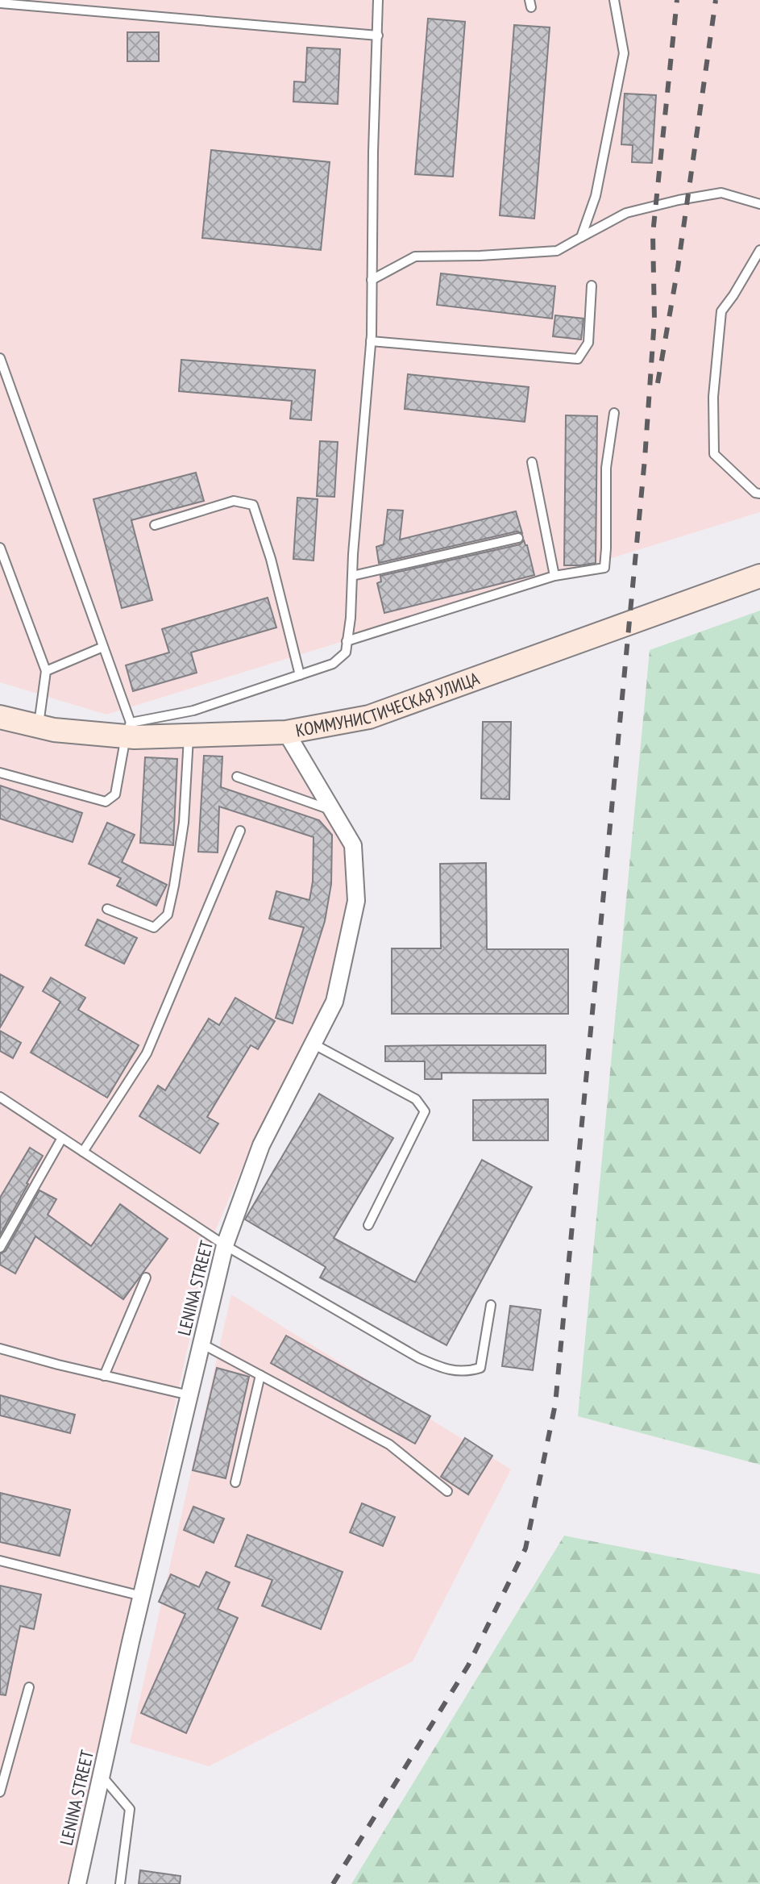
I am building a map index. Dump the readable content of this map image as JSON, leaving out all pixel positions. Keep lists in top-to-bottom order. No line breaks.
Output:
{"streets":{"main road":["КОММУНИСТИЧЕСКАЯ УЛИЦА"],"street":["LENINA STREET"]},"crossings":[["КОММУНИСТИЧЕСКАЯ УЛИЦА","LENINA STREET"]]}
